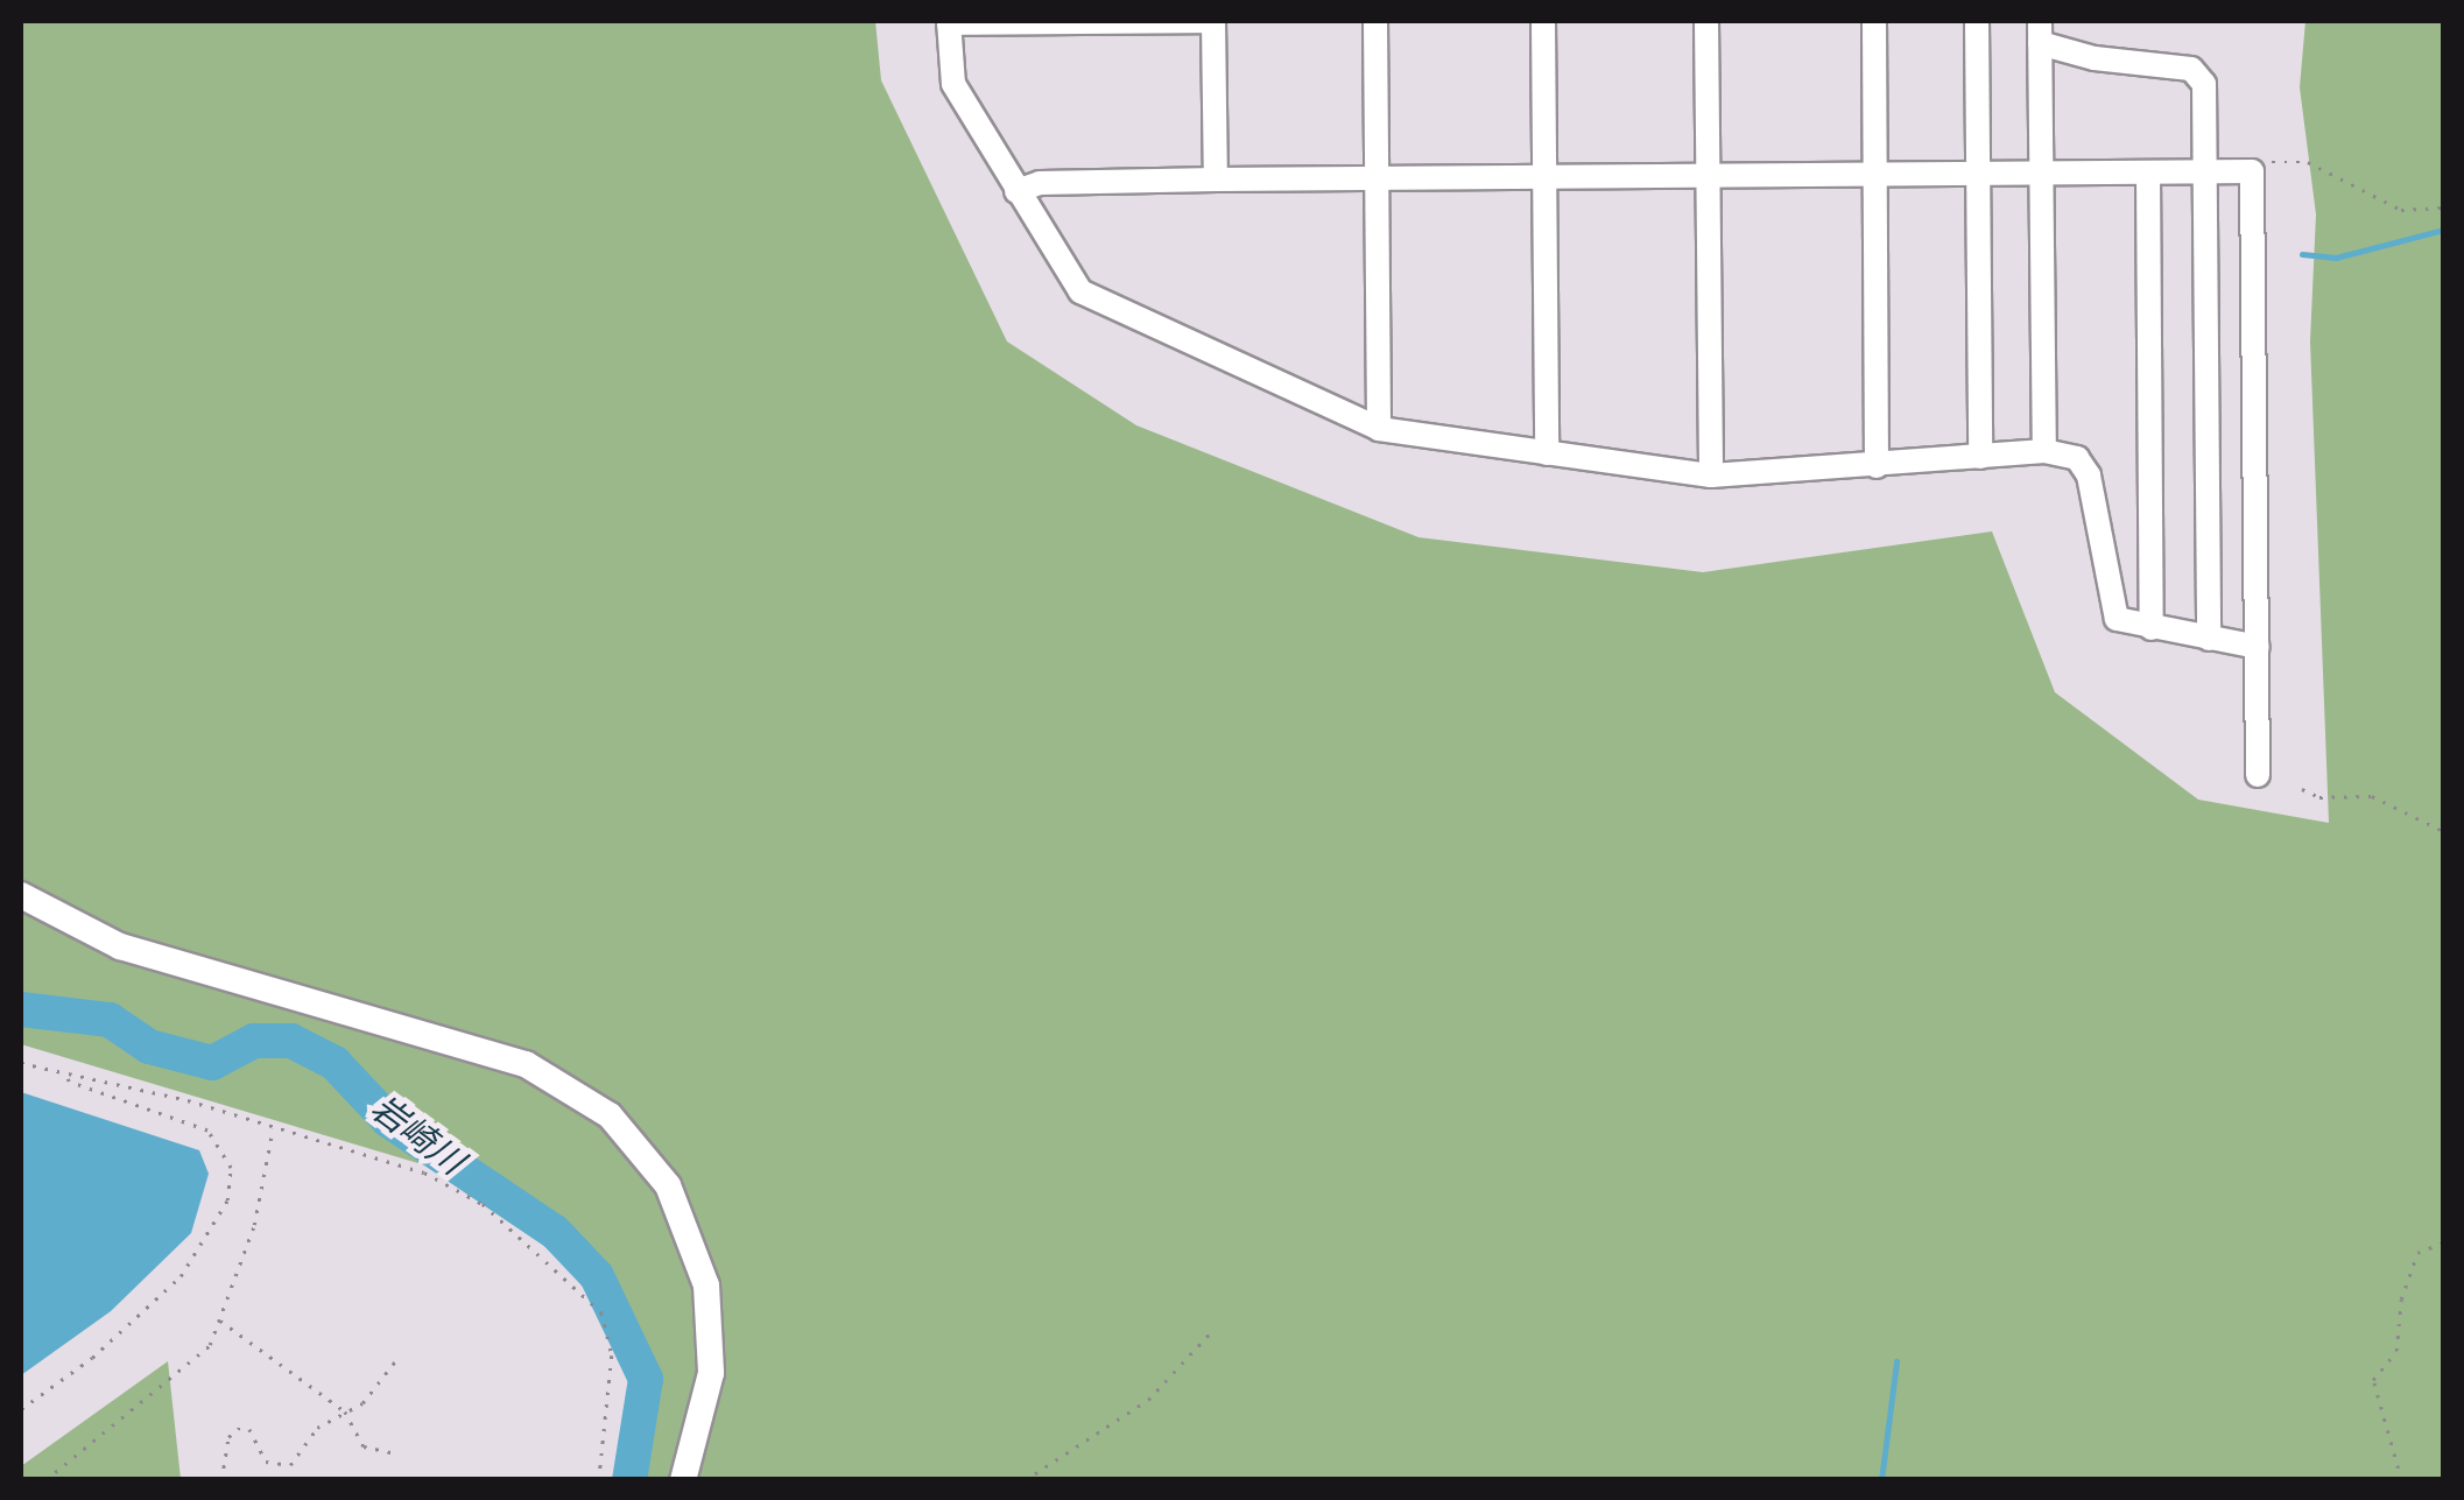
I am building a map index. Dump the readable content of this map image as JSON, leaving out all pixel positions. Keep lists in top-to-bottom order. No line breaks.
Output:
{"water":["岩崎川"]}
